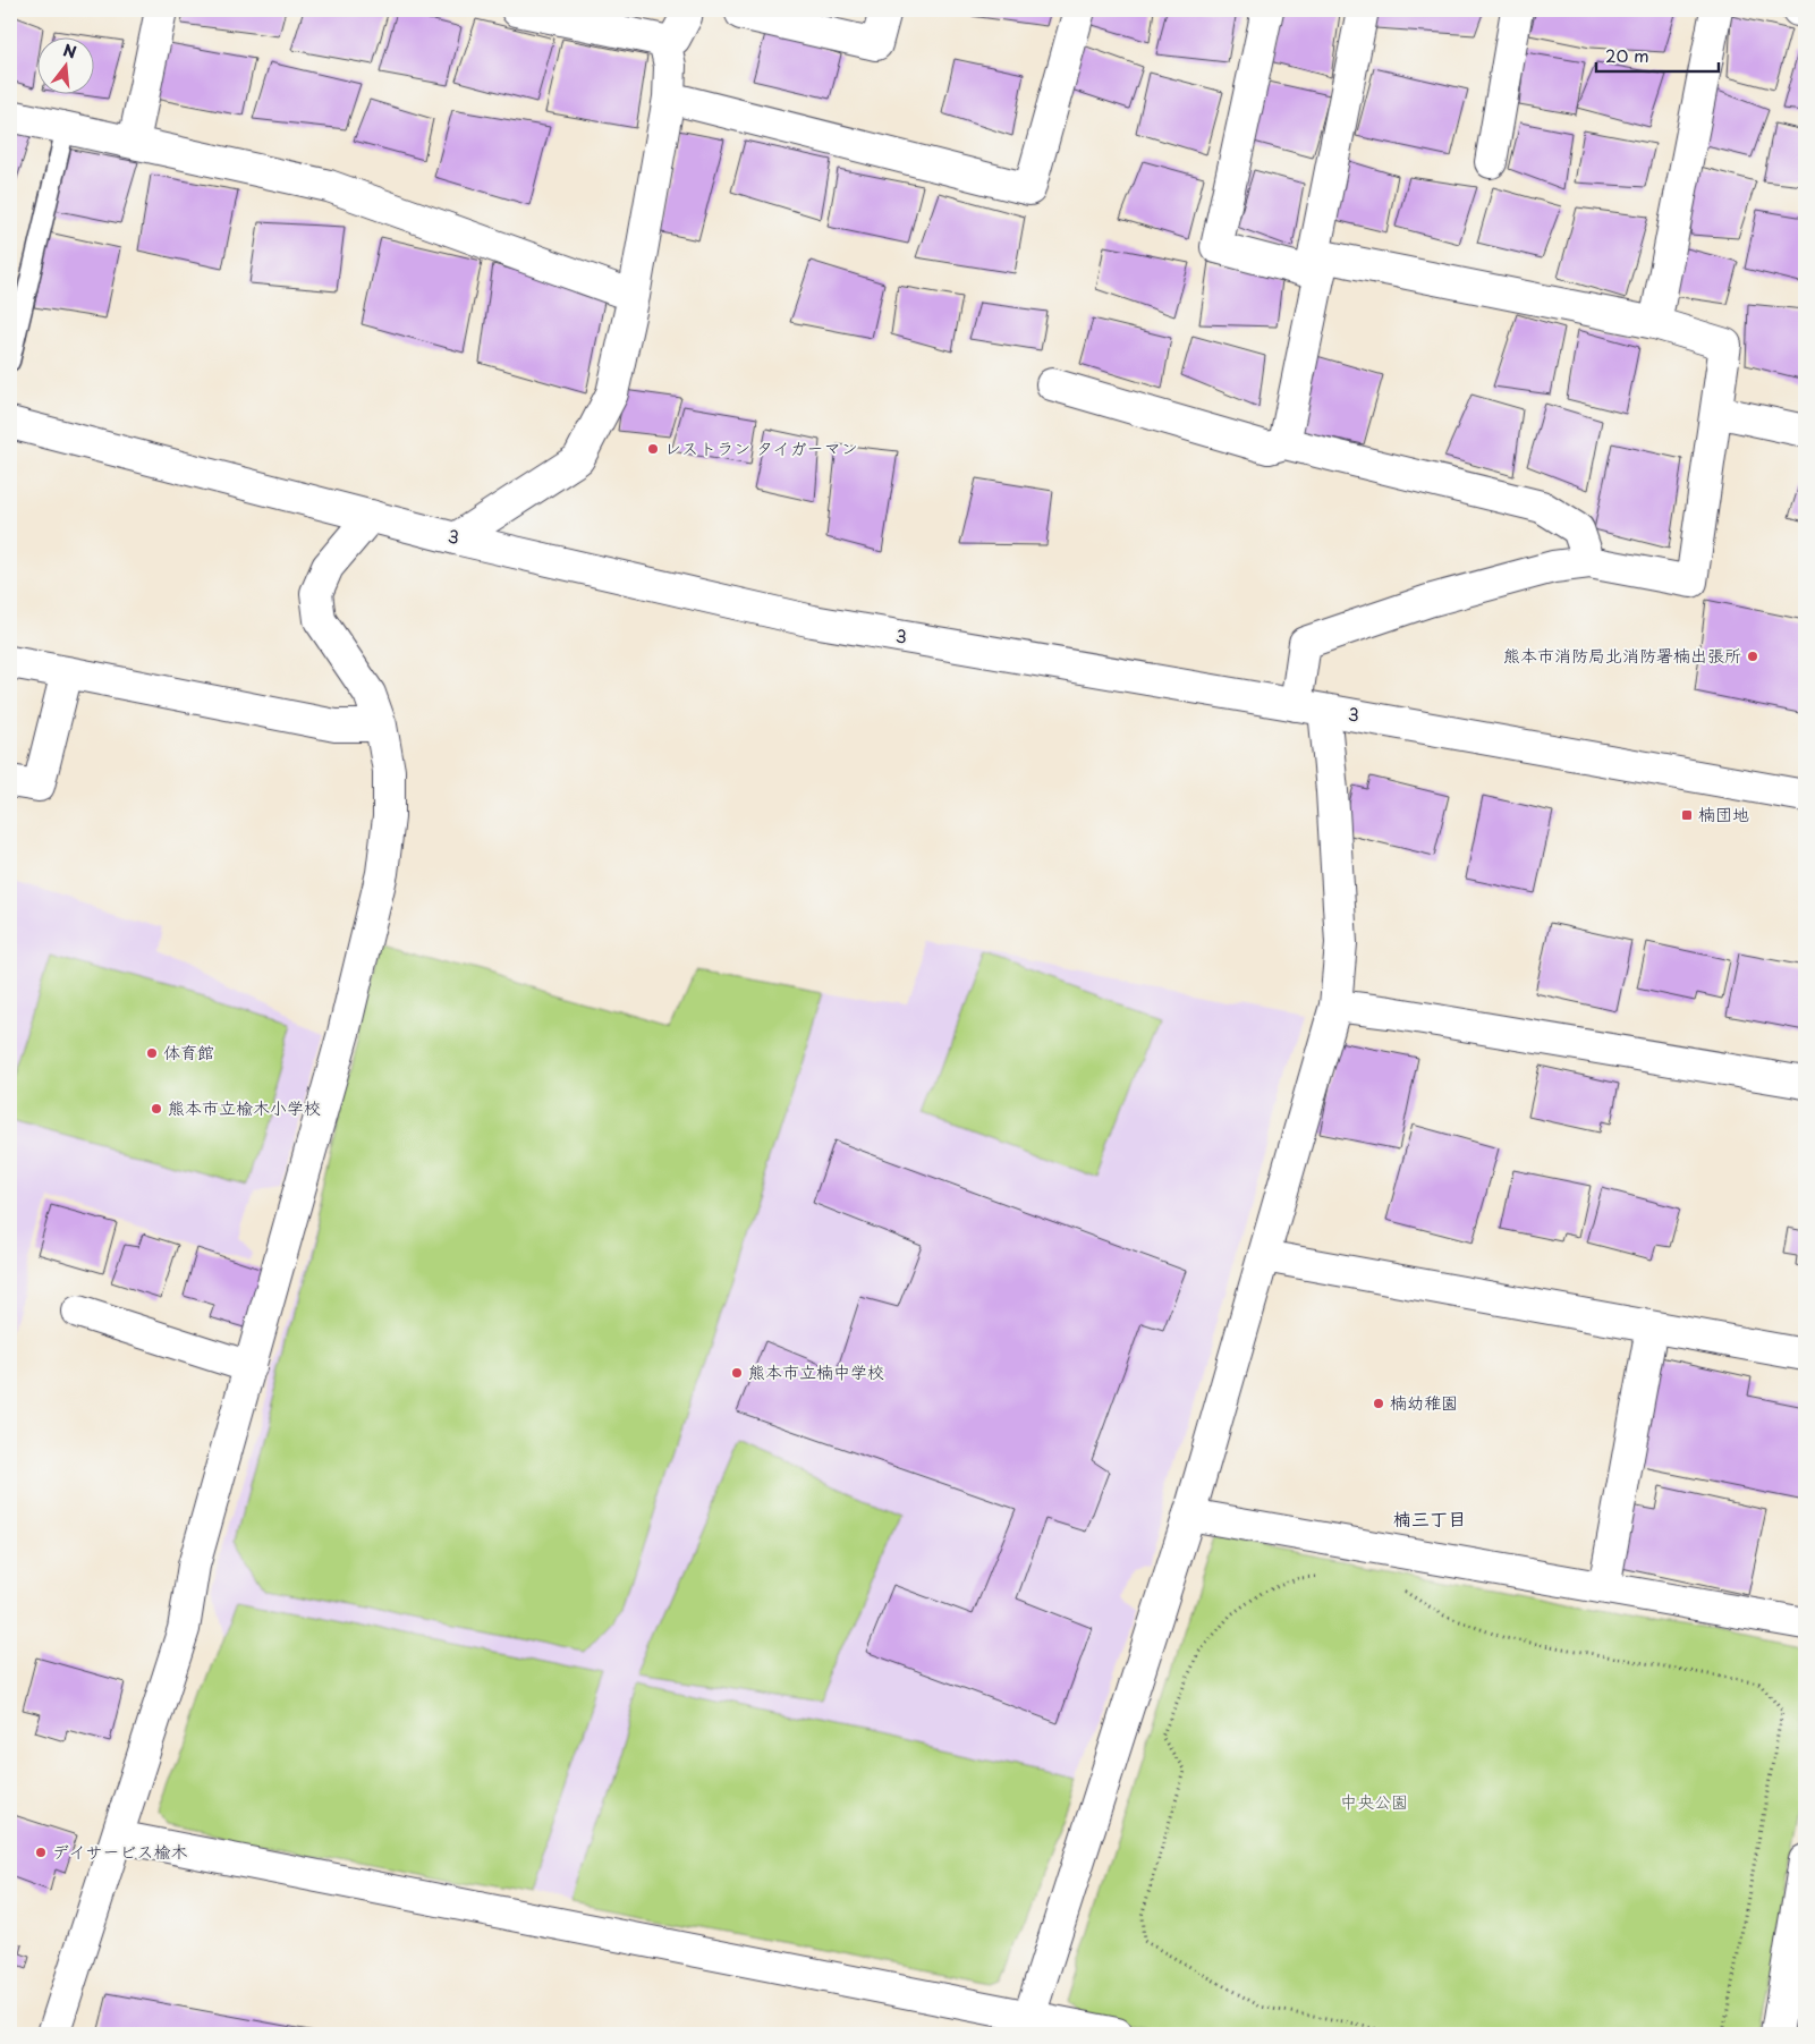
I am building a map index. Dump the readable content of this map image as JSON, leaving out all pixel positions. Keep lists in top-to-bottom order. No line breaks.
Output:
{"streets":{"street":["3"]},"districts":["楠三丁目"],"parks":["中央公園"],"places":{"other":["レストラン タイガーマン","熊本市消防局北消防署楠出張所","体育館","熊本市立楡木小学校","熊本市立楠中学校","楠幼稚園","デイサービス楡木"],"transit":["楠団地"]},"scale_bar":"20 m","north":"top"}
